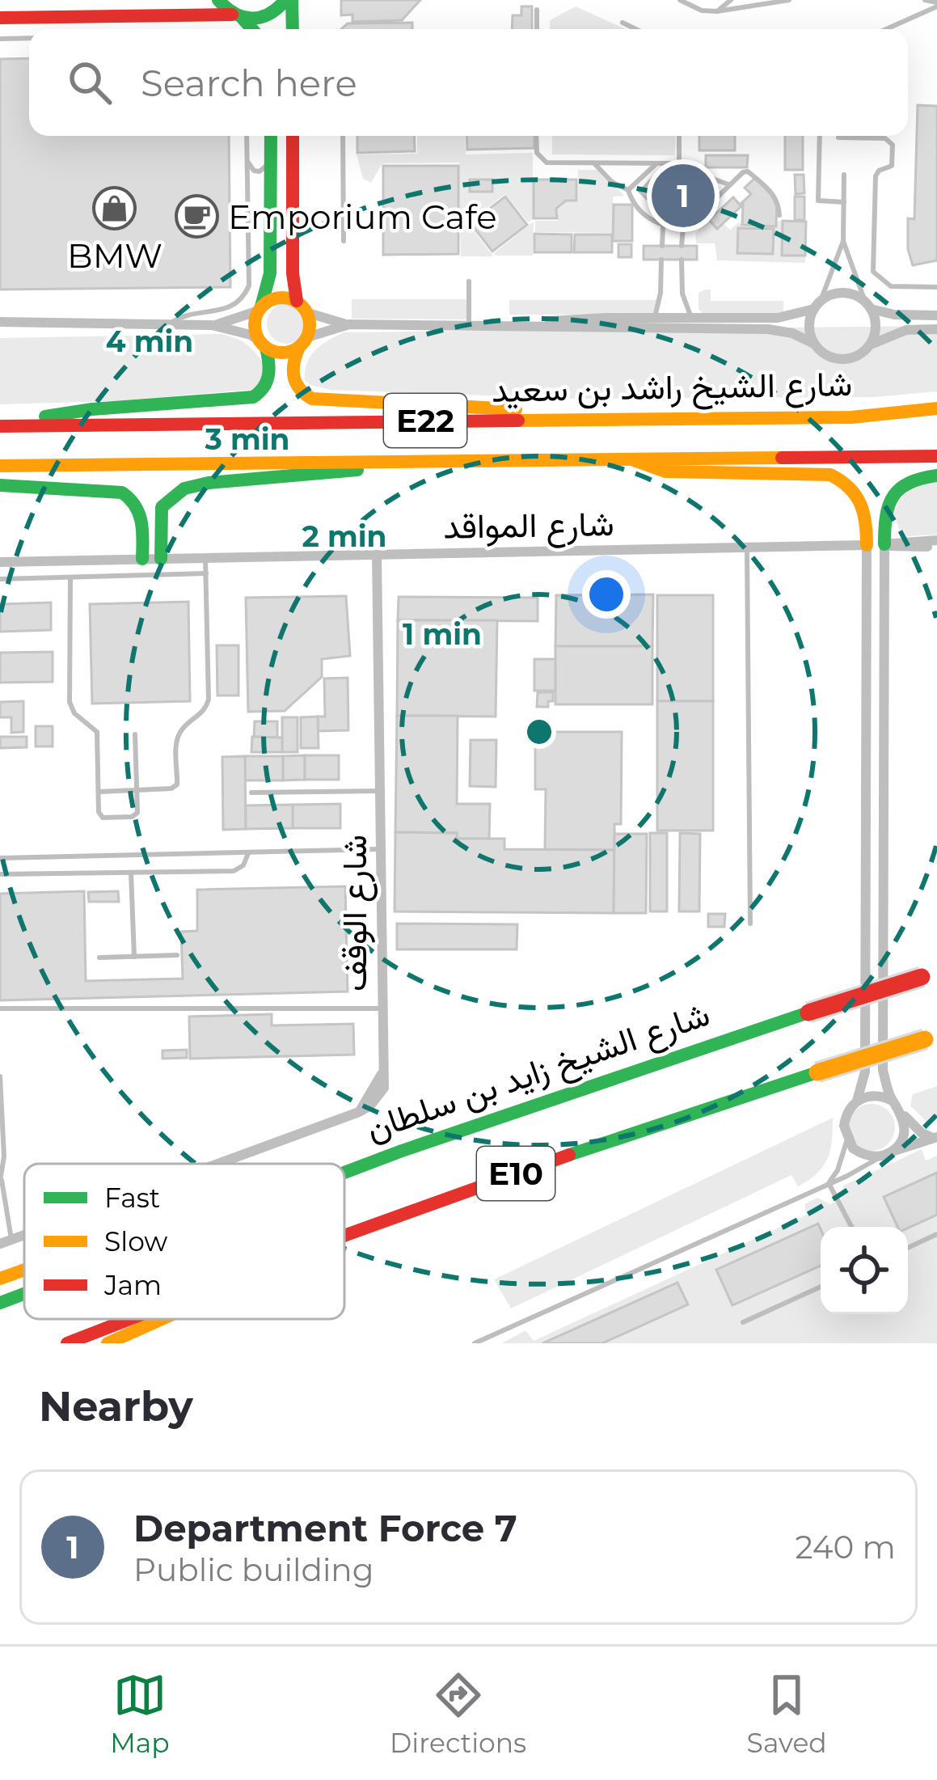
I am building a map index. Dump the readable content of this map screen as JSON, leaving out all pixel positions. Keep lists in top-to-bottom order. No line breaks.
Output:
{"streets":{"main road":["شارع الشيخ راشد بن سعيد","E22","شارع الشيخ زايد بن سلطان","E10"],"street":["شارع المواقد","شارع الوقف"]},"crossings":[["شارع المواقد","شارع الوقف"]],"places":{"shop":["BMW"],"cafe":["Emporium Cafe"]},"legend":["Fast","Slow","Jam"],"page":{"search":"Search here","pins":"1","heading":"Nearby","list":[{"mark":"1","name":"Department Force 7","note":"Public building","value":"240 m"}],"nav":["Map","Directions","Saved"]},"rings":["4 min","3 min","2 min","1 min"]}
